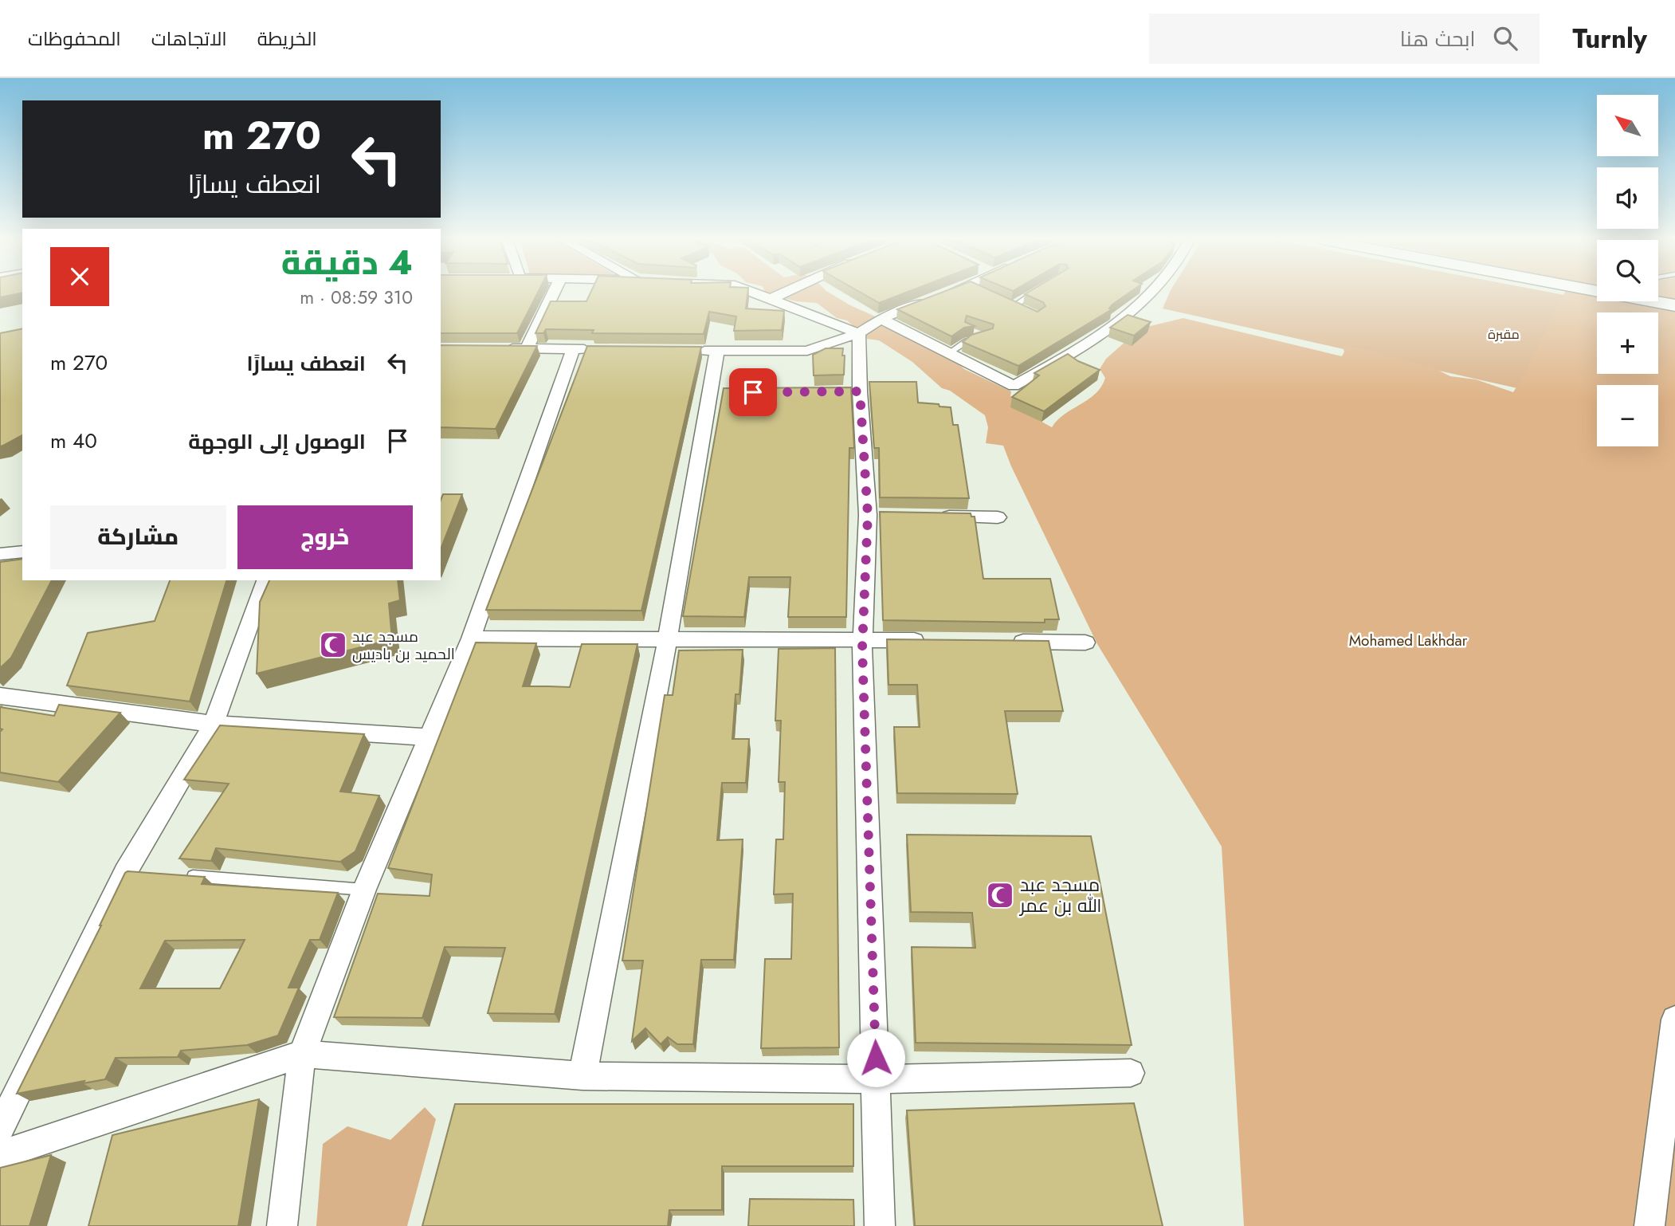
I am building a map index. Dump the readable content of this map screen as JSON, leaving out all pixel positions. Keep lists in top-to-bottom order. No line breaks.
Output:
{"parks":["مقبرة","Mohamed Lakhdar"],"places":{"mosque":["مسجد عبد الحميد بن باديس","مسجد عبد الله بن عمر"]},"north":"top left","page":{"header":"Turnly","search":"ابحث هنا","nav":["الخريطة","الاتجاهات","المحفوظات"],"map_buttons":["+","−"],"turn":["270 m","انعطف يسارًا"],"heading":["4 دقيقة","310 m · 08:59"],"list":[{"name":"انعطف يسارًا","value":"270 m"},{"name":"الوصول إلى الوجهة","value":"40 m"}],"buttons":["خروج","مشاركة"]}}
